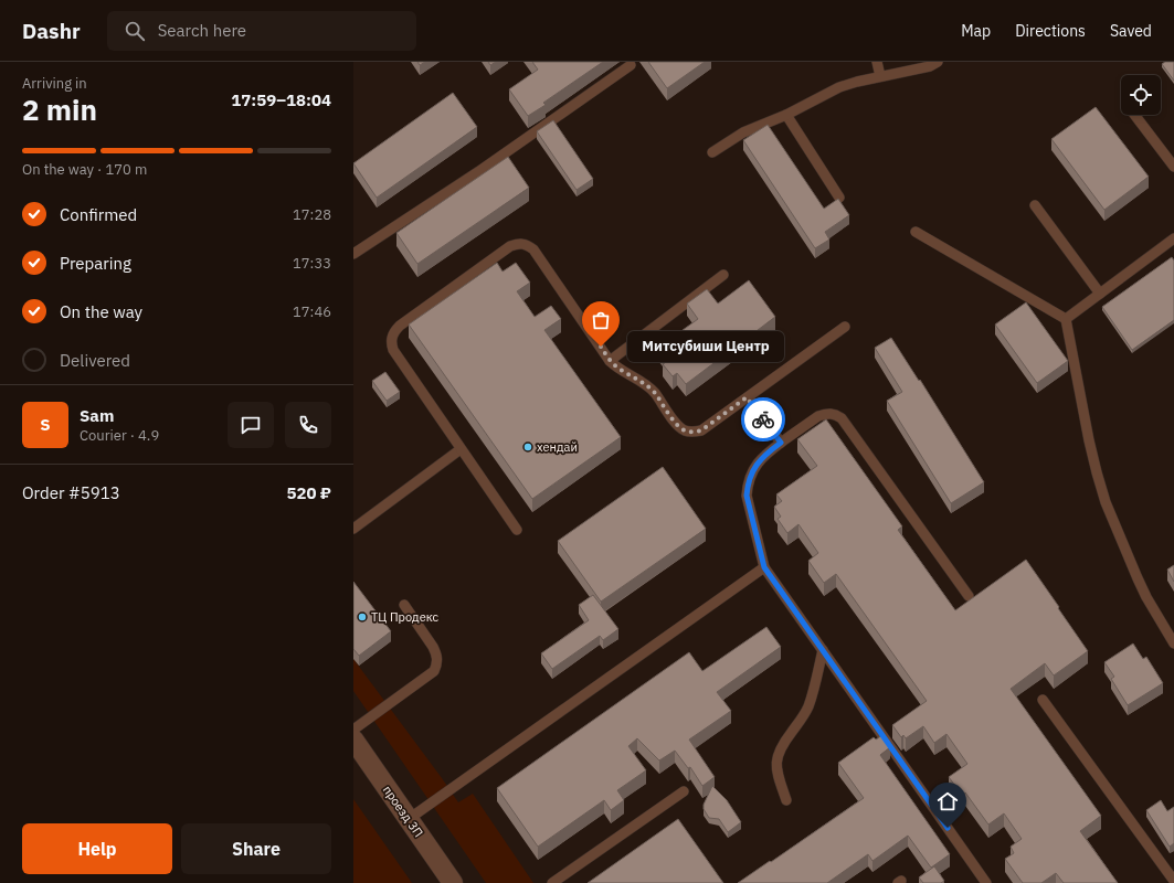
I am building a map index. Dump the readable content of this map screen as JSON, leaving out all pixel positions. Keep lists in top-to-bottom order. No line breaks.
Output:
{"streets":{"street":["проезд 3П"]},"places":["Митсубиши Центр","хендай","ТЦ Продекс"],"page":{"header":"Dashr","search":"Search here","nav":["Map","Directions","Saved"],"heading":["2 min","Arriving in","17:59–18:04"],"panel":["Sam","Courier · 4.9","Order #5913","520 ₽"],"bar":"On the way · 170 m","list":[["Confirmed","17:28"],["Preparing","17:33"],["On the way","17:46"],"Delivered"],"bubble":"Митсубиши Центр","round":"S","buttons":["Help","Share"]}}
